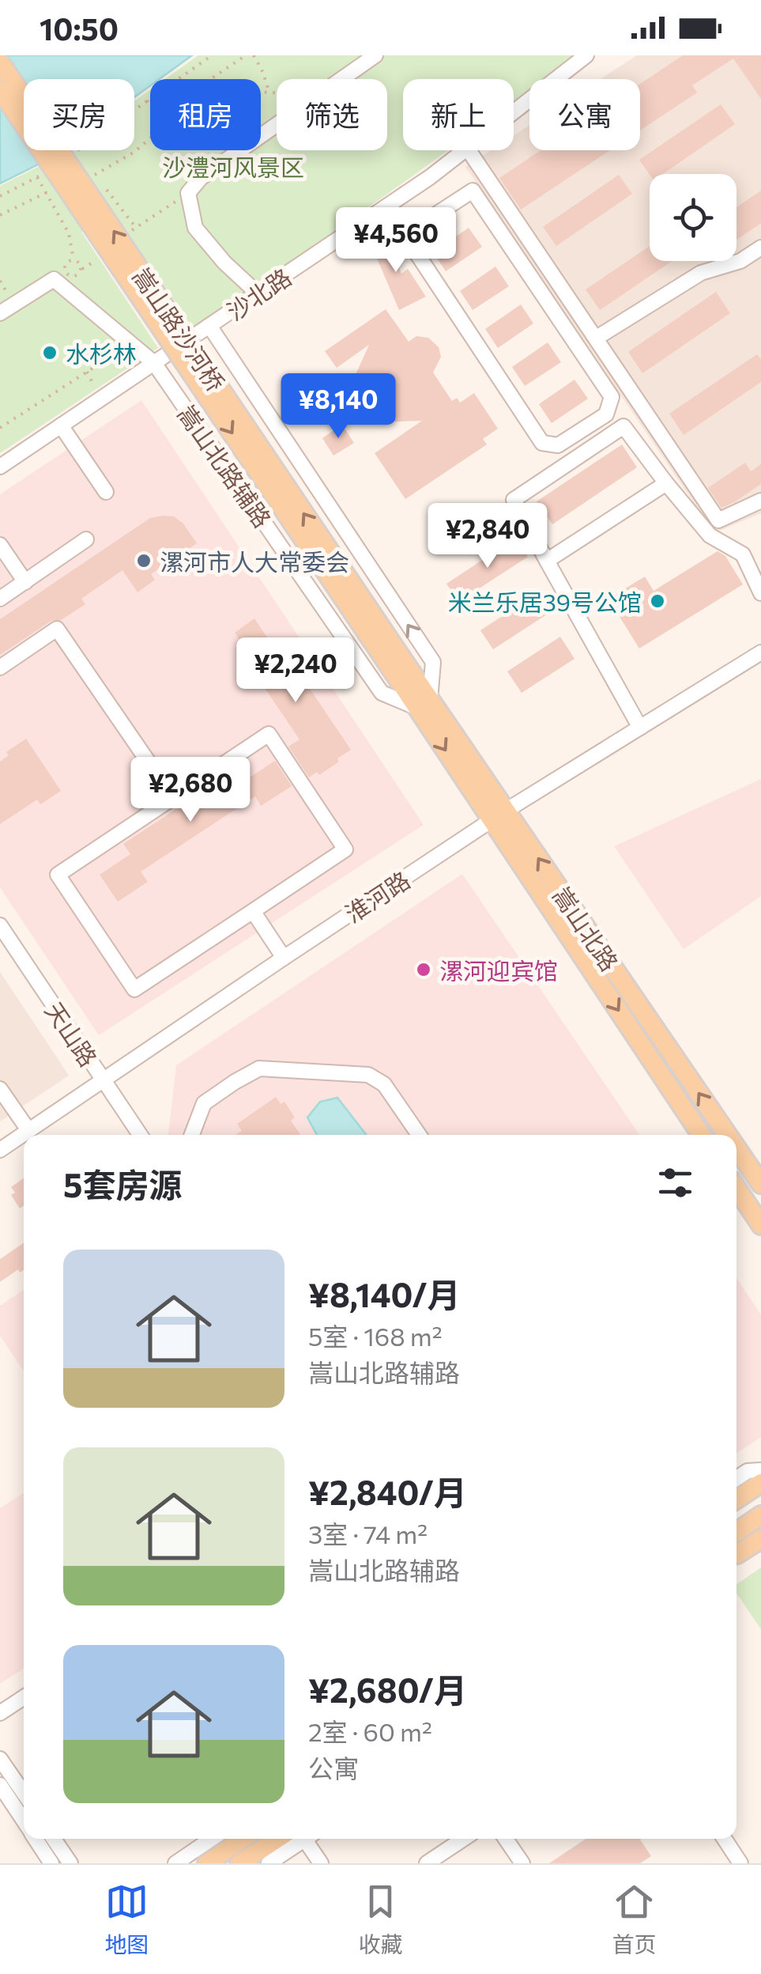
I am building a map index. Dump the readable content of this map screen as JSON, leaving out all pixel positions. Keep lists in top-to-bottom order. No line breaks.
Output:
{"streets":{"main road":["嵩山路沙河桥","嵩山北路"],"street":["沙北路","嵩山北路辅路","淮河路","天山路"]},"crossings":[["沙北路","嵩山北路辅路"],["嵩山路沙河桥","嵩山北路"],["嵩山北路辅路","嵩山北路"],["淮河路","嵩山北路"],["淮河路","天山路"]],"parks":["沙澧河风景区"],"places":["水杉林","漯河市人大常委会","米兰乐居39号公馆","漯河迎宾馆"],"page":{"status":"10:50","chip":["买房","租房","筛选","新上","公寓"],"price":["¥4,560","¥8,140","¥2,840","¥2,240","¥2,680"],"heading":"5套房源","list":[{"name":"¥8,140/月","note":"5室 · 168 m² · 嵩山北路辅路"},{"name":"¥2,840/月","note":"3室 · 74 m² · 嵩山北路辅路"},{"name":"¥2,680/月","note":"2室 · 60 m² · 公寓"}],"tabs":["地图","收藏","首页"]}}
